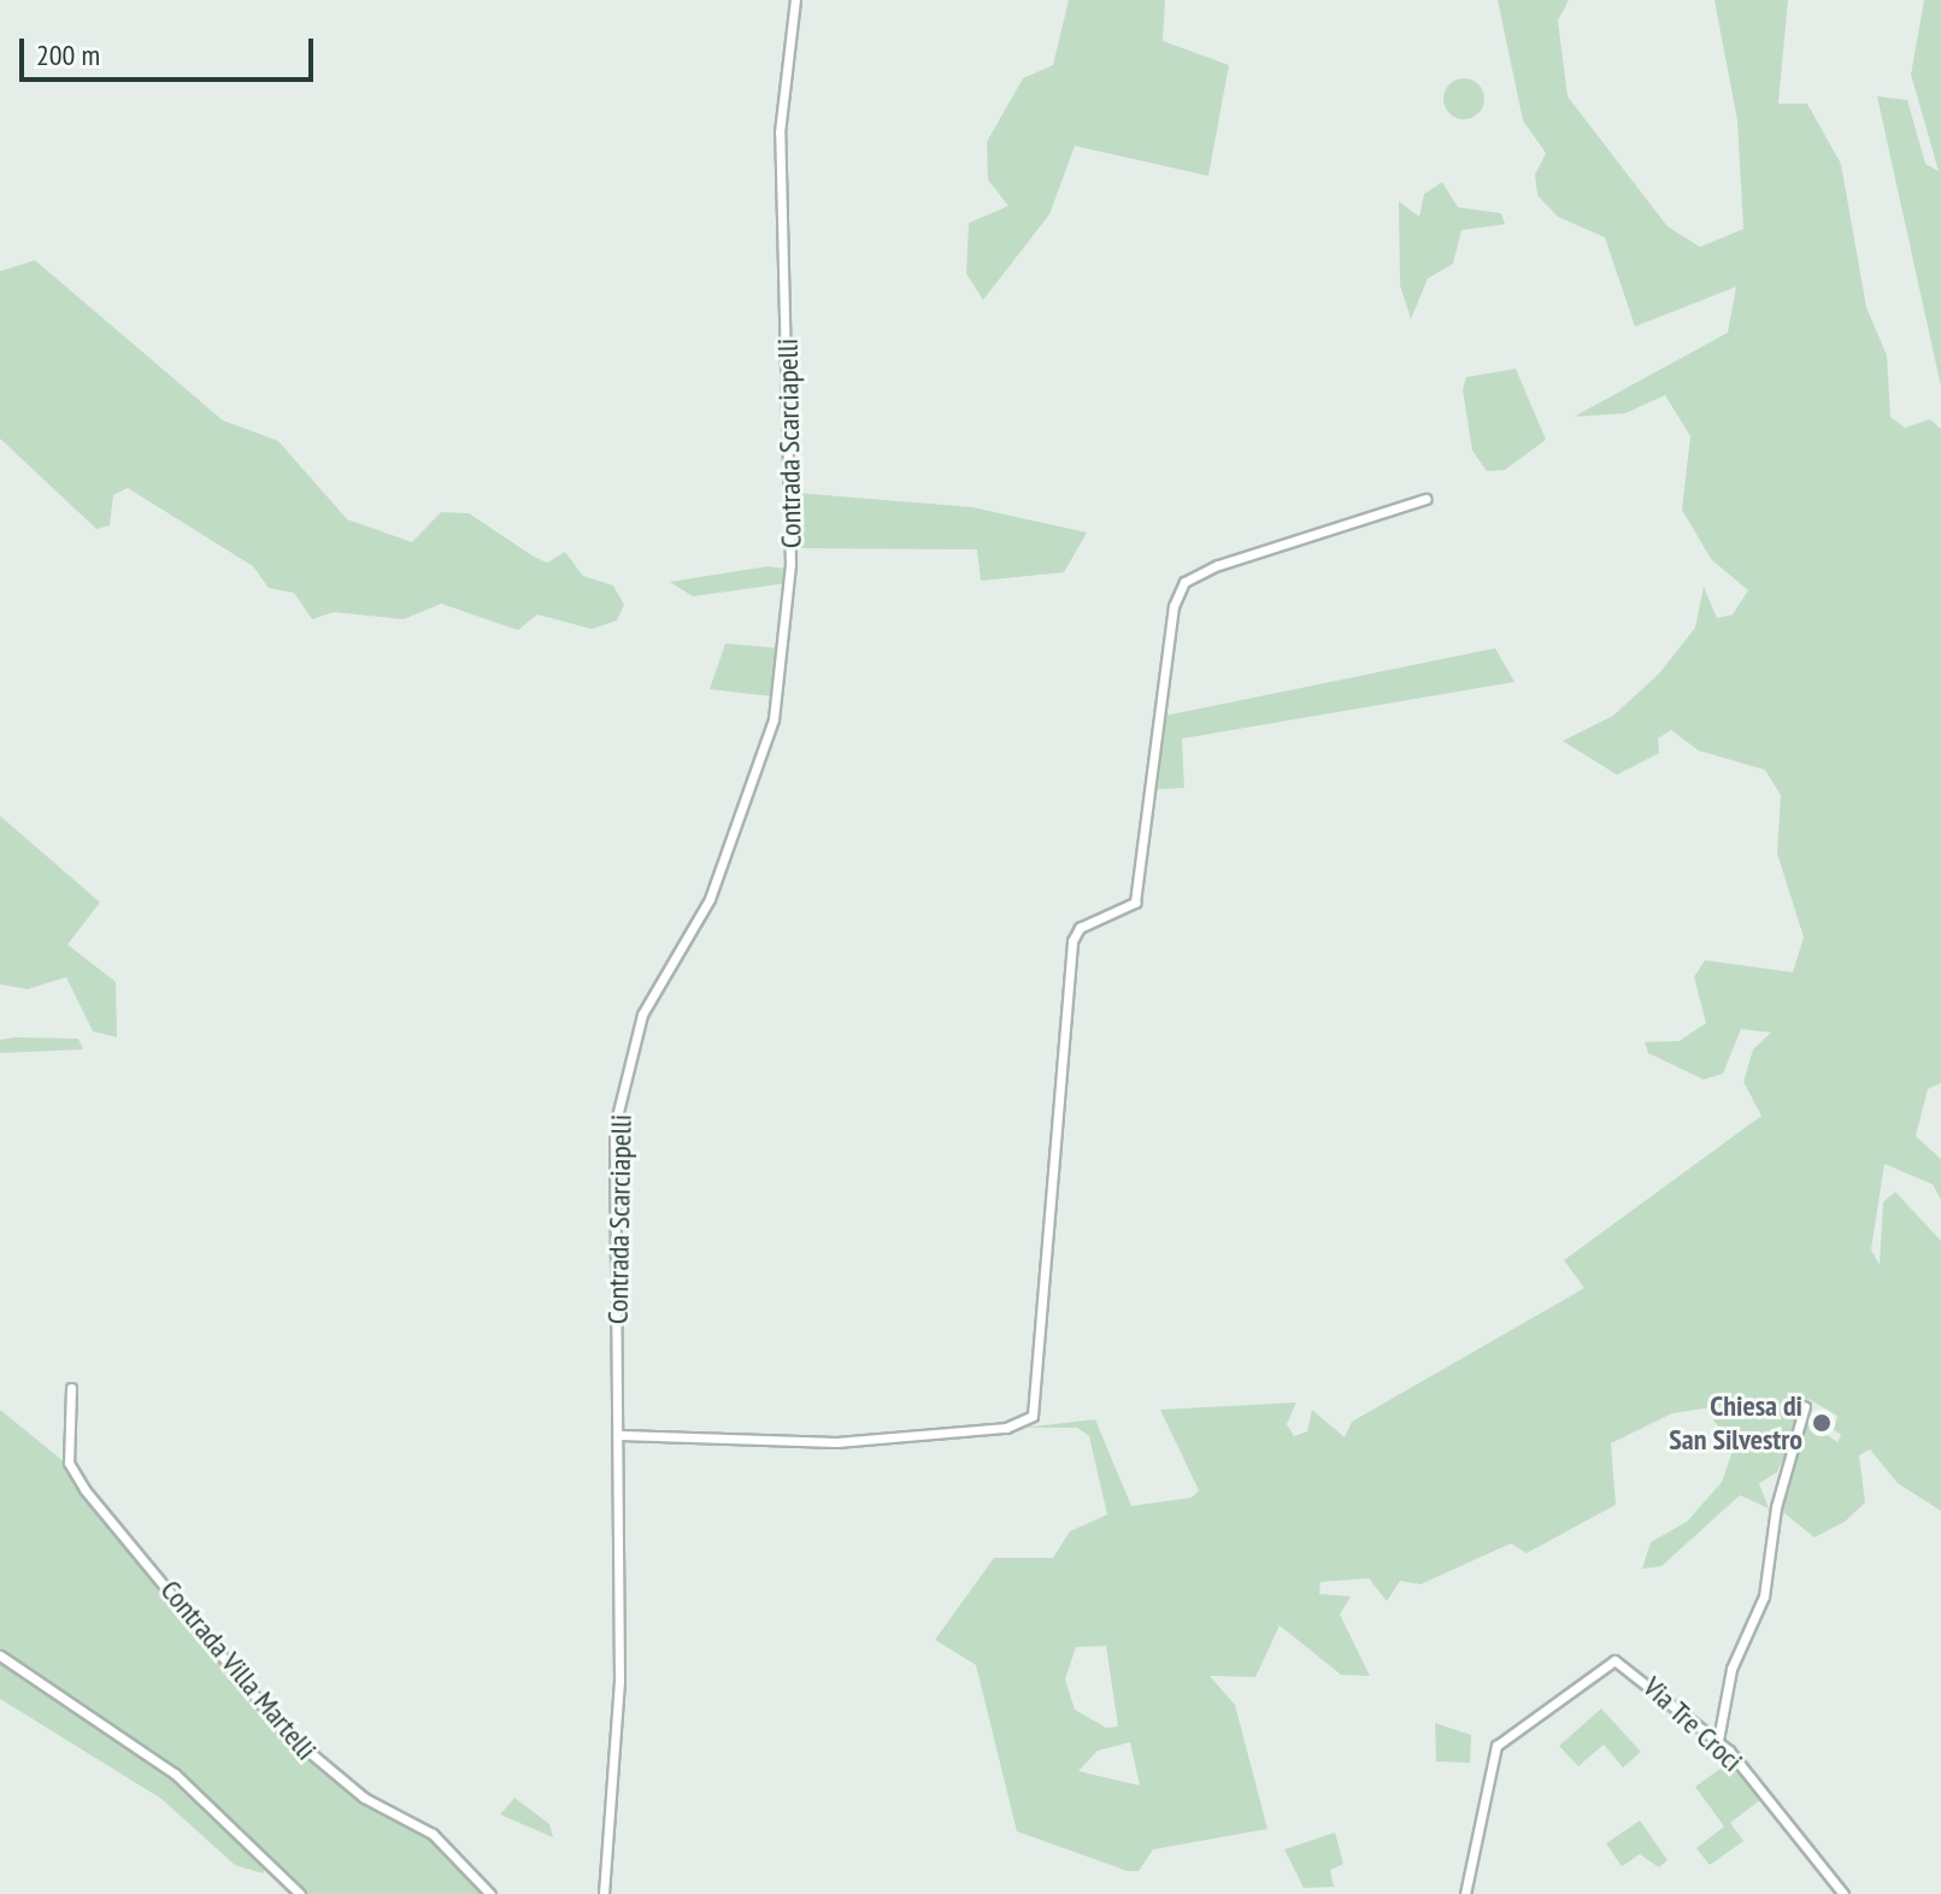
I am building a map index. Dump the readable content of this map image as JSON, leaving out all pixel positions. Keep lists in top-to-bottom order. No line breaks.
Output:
{"streets":{"street":["Contrada Scarciapelli","Contrada Villa Martelli","Via Tre Croci"]},"places":["Chiesa di San Silvestro"],"scale_bar":"200 m"}
